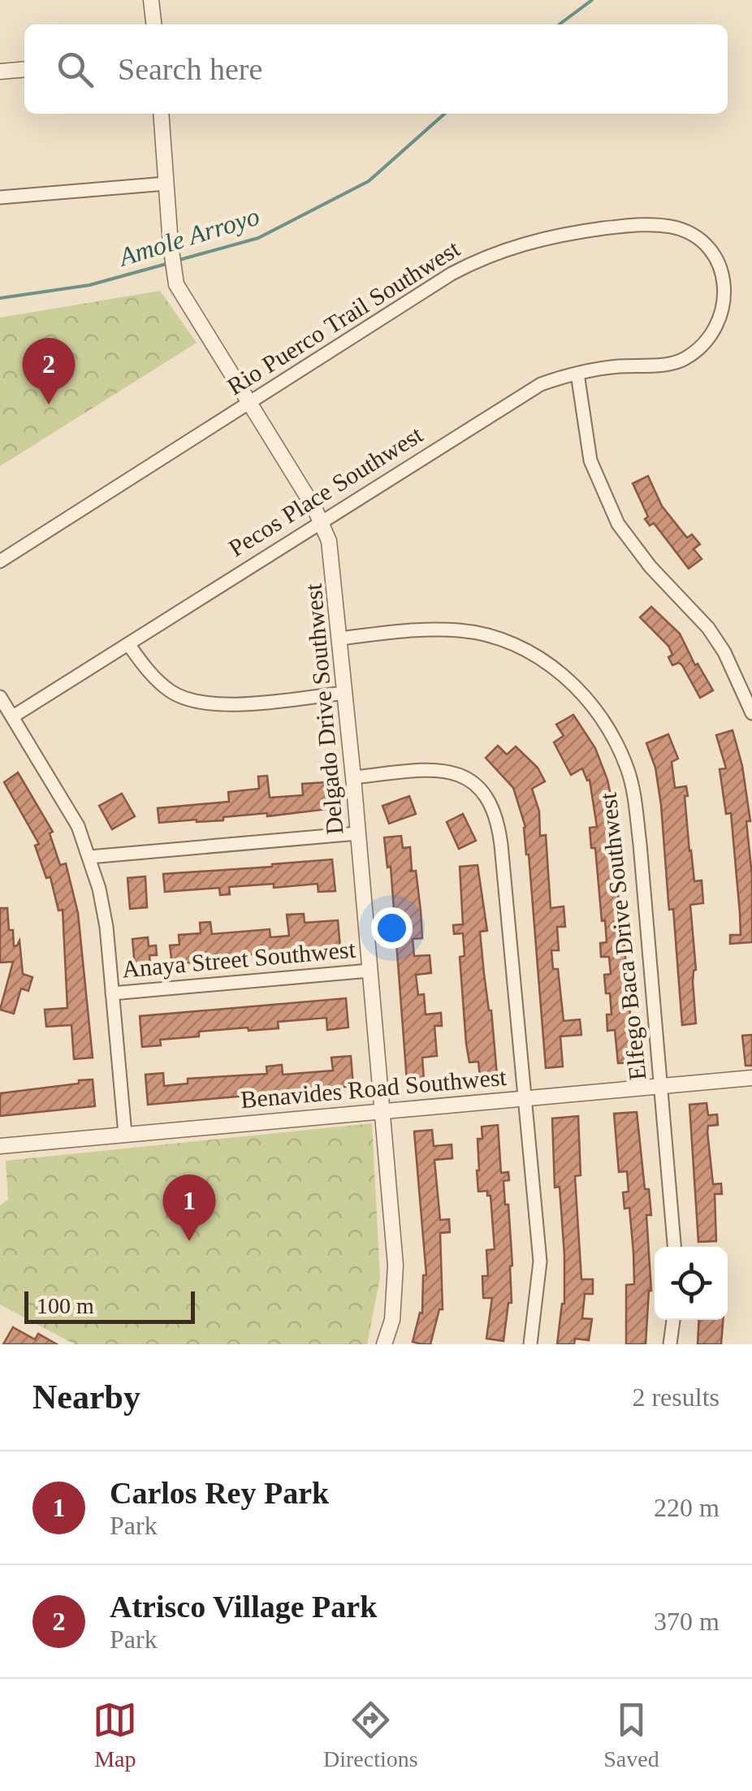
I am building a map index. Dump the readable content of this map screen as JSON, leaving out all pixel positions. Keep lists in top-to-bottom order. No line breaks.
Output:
{"streets":{"street":["Rio Puerco Trail Southwest","Pecos Place Southwest","Delgado Drive Southwest","Elfego Baca Drive Southwest","Anaya Street Southwest","Benavides Road Southwest"]},"crossings":[["Rio Puerco Trail Southwest","Pecos Place Southwest"],["Rio Puerco Trail Southwest","Delgado Drive Southwest"],["Pecos Place Southwest","Delgado Drive Southwest"],["Delgado Drive Southwest","Elfego Baca Drive Southwest"],["Delgado Drive Southwest","Anaya Street Southwest"],["Delgado Drive Southwest","Benavides Road Southwest"],["Elfego Baca Drive Southwest","Benavides Road Southwest"]],"water":["Amole Arroyo"],"scale_bar":"100 m","page":{"search":"Search here","pins":["2","1"],"scale":"100 m","heading":["Nearby","2 results"],"list":[{"mark":"1","name":"Carlos Rey Park","note":"Park","value":"220 m"},{"mark":"2","name":"Atrisco Village Park","note":"Park","value":"370 m"}],"nav":["Map","Directions","Saved"]}}
